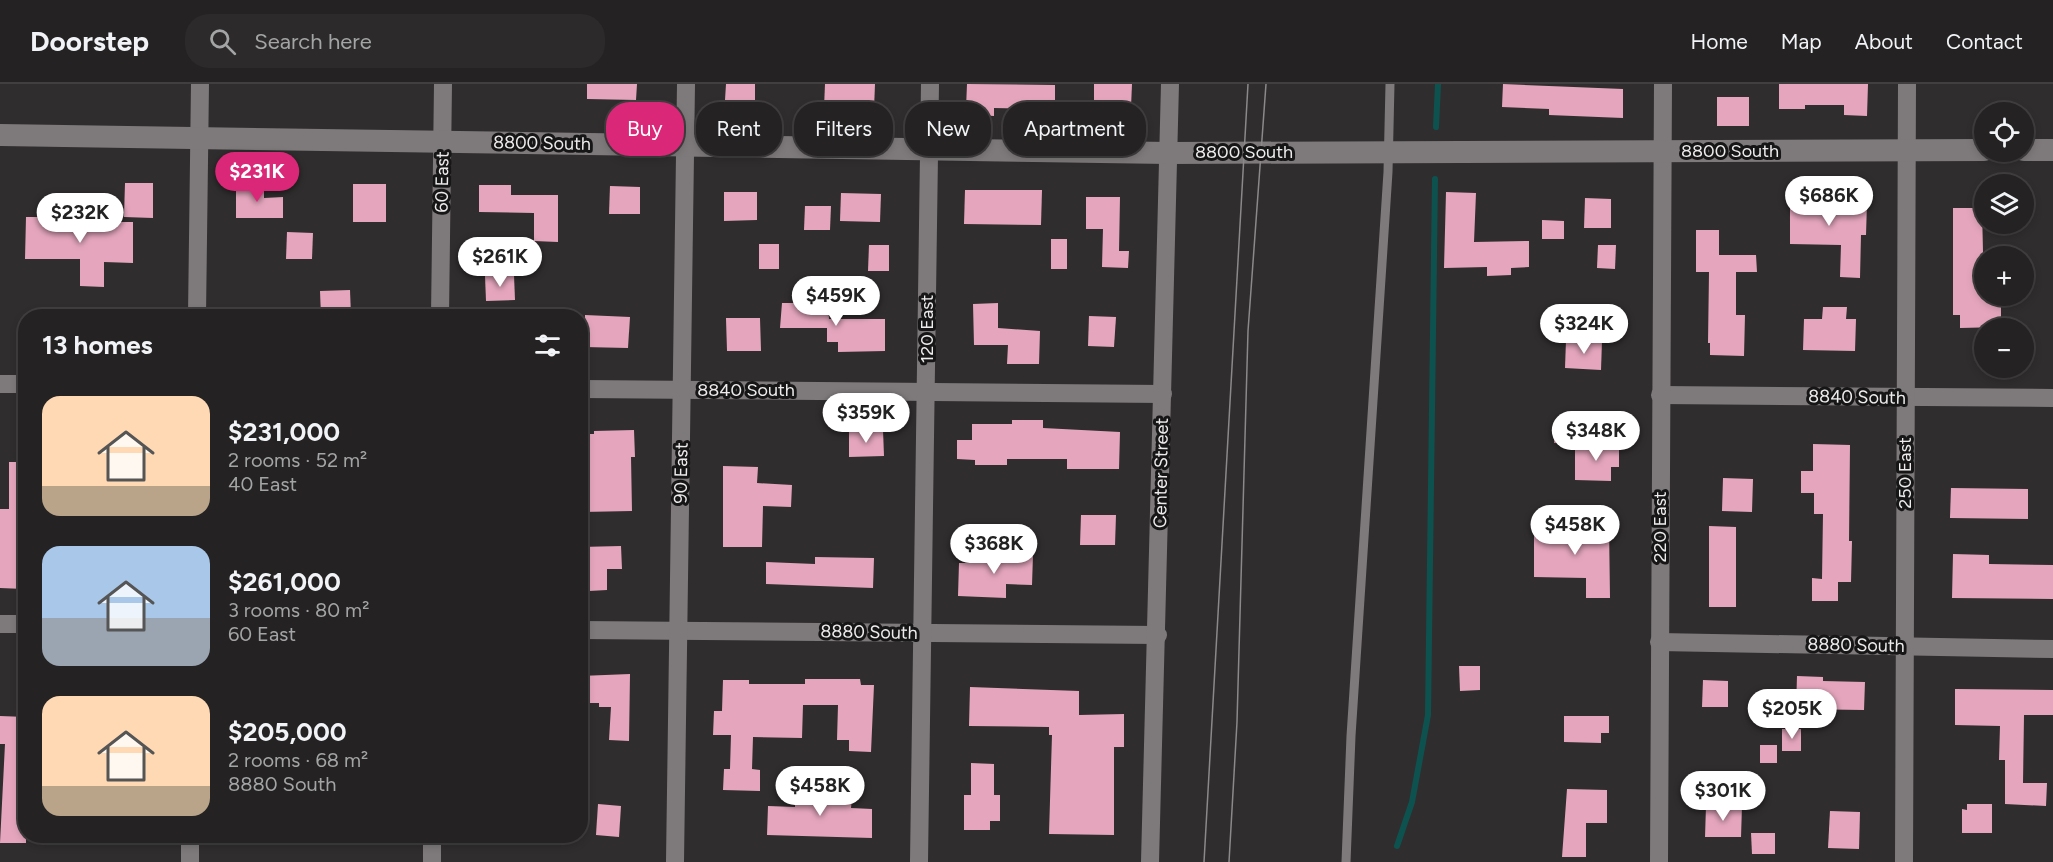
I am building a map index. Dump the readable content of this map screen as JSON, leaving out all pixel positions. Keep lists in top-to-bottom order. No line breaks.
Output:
{"streets":{"street":["8800 South","60 East","120 East","8840 South","90 East","Center Street","250 East","220 East","8880 South"]},"crossings":[["8800 South","60 East"],["8800 South","90 East"],["8800 South","Center Street"],["8800 South","250 East"],["8800 South","220 East"],["120 East","8840 South"],["120 East","8880 South"],["8840 South","90 East"],["8840 South","Center Street"],["8840 South","250 East"],["8840 South","220 East"],["90 East","8880 South"],["Center Street","8880 South"],["250 East","8880 South"],["220 East","8880 South"]],"page":{"header":"Doorstep","search":"Search here","nav":["Home","Map","About","Contact"],"map_buttons":["+","−"],"chip":["Buy","Rent","Filters","New","Apartment"],"price":["$231K","$686K","$232K","$261K","$459K","$324K","$359K","$348K","$458K","$368K","$205K","$458K","$301K"],"heading":"13 homes","list":[{"name":"$231,000","note":"2 rooms · 52 m² · 40 East"},{"name":"$261,000","note":"3 rooms · 80 m² · 60 East"},{"name":"$205,000","note":"2 rooms · 68 m² · 8880 South"}]}}
